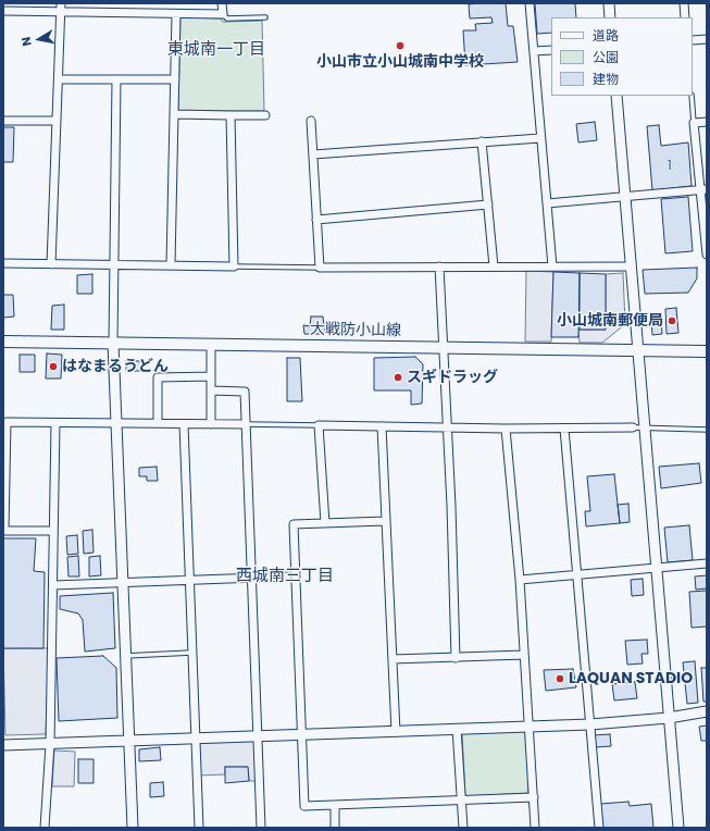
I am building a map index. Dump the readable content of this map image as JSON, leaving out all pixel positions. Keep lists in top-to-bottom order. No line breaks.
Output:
{"streets":{"main road":["大戦防小山線"]},"districts":["東城南一丁目","西城南三丁目"],"places":["小山市立小山城南中学校","小山城南郵便局","はなまるうどん","スギドラッグ","LAQUAN STADIO"],"house_numbers":["1"],"legend":["道路","公園","建物"],"north":"left"}
